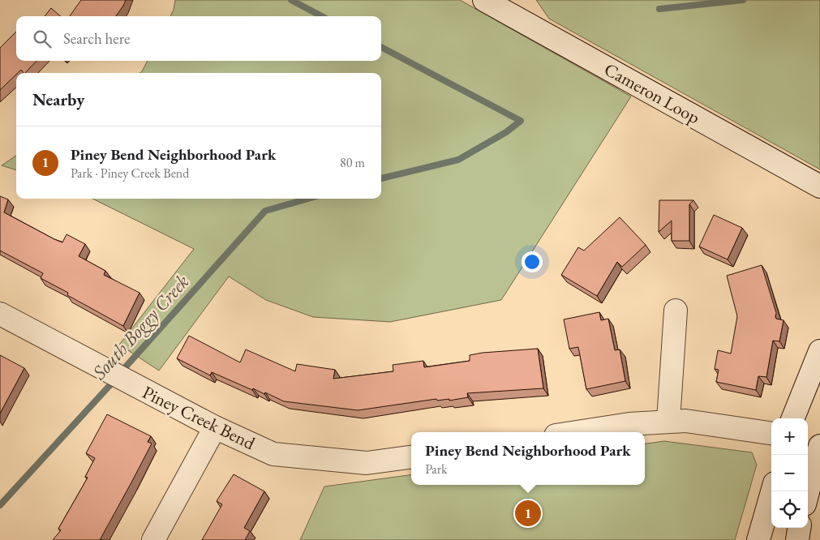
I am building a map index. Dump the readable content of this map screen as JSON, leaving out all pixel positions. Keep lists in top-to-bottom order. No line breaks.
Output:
{"streets":{"street":["Cameron Loop","Piney Creek Bend"]},"water":["South Boggy Creek"],"page":{"search":"Search here","heading":"Nearby","list":[{"mark":"1","name":"Piney Bend Neighborhood Park","note":"Park · Piney Creek Bend","value":"80 m"}],"map_buttons":["+","−"],"popup":["Piney Bend Neighborhood Park","Park"],"pins":"1"}}
